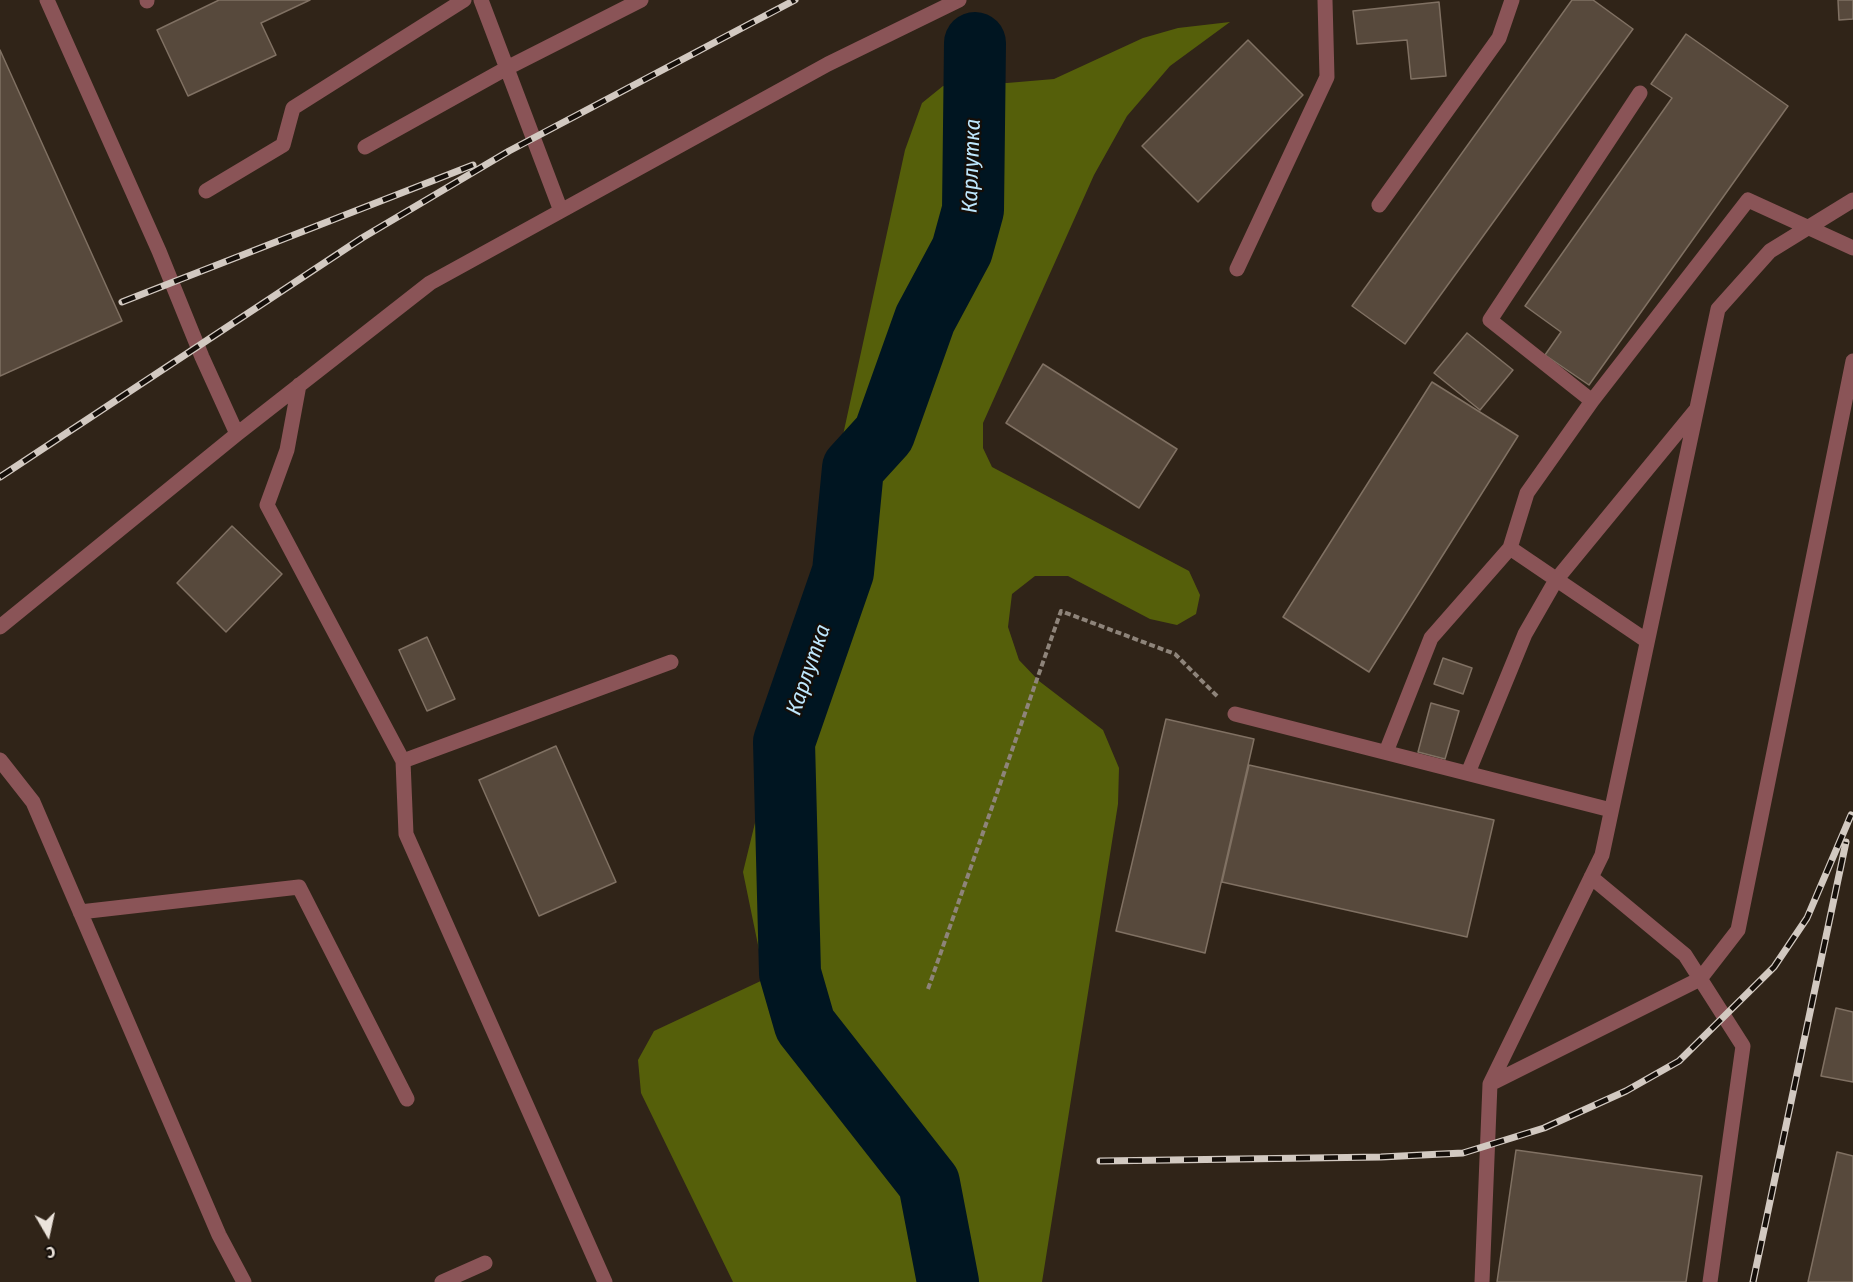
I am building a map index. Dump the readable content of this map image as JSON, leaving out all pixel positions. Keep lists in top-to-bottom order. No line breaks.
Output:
{"water":["Карлутка"],"north":"bottom"}
